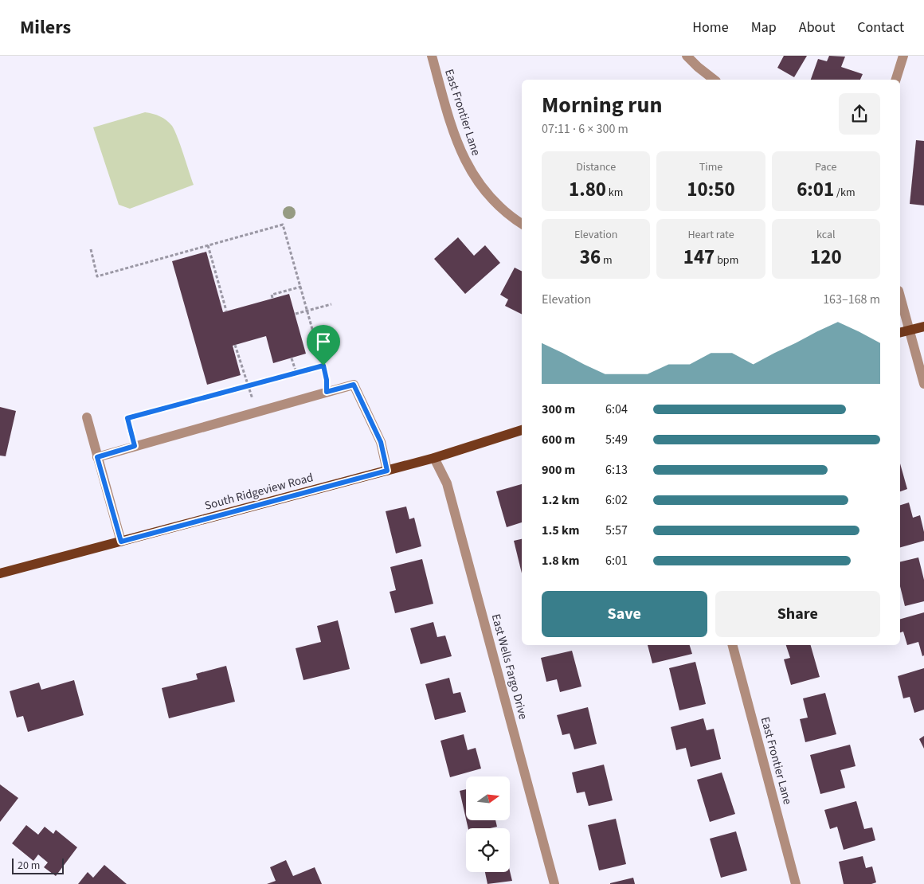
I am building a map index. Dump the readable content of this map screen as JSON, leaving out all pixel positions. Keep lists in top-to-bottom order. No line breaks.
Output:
{"streets":{"main road":["South Ridgeview Road"],"street":["East Frontier Lane","East Wells Fargo Drive"]},"crossings":[["South Ridgeview Road","East Wells Fargo Drive"]],"scale_bar":"20 m","north":"right","page":{"header":"Milers","nav":["Home","Map","About","Contact"],"heading":["Morning run","07:11 · 6 × 300 m"],"stats":[["Distance","1.80 km"],["Time","10:50"],["Pace","6:01 /km"],["Elevation","36 m"],["Heart rate","147 bpm"],["kcal","120"]],"chart":["Elevation","163–168 m"],"list":[{"name":"300 m","note":"6:04"},{"name":"600 m","note":"5:49"},{"name":"900 m","note":"6:13"},{"name":"1.2 km","note":"6:02"},{"name":"1.5 km","note":"5:57"},{"name":"1.8 km","note":"6:01"}],"buttons":["Save","Share"],"scale":"20 m"}}
